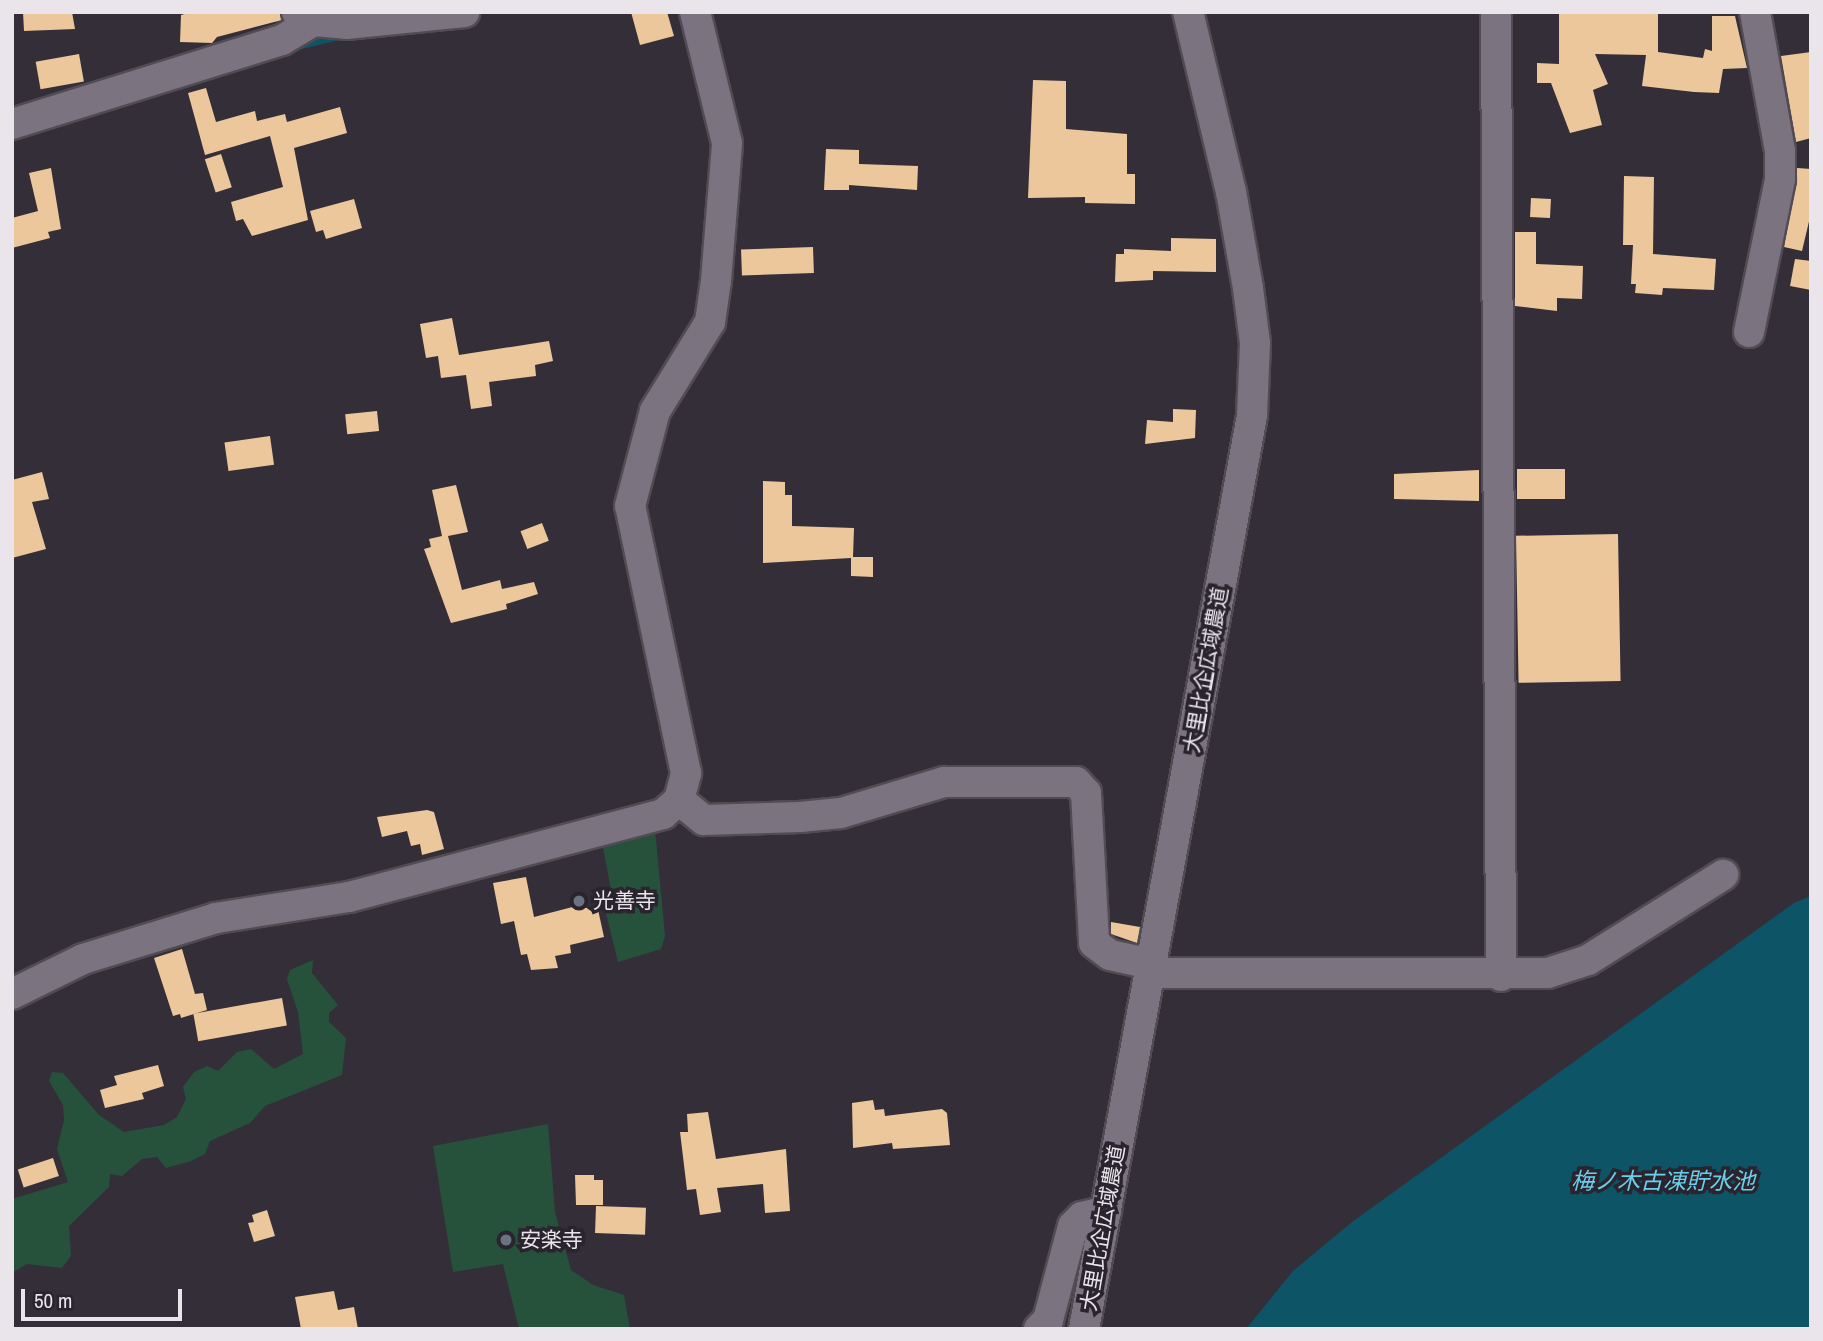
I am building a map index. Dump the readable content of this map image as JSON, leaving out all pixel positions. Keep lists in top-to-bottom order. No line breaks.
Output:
{"streets":{"street":["大里比企広域農道"]},"water":["梅ノ木古凍貯水池"],"places":["光善寺","安楽寺"],"scale_bar":"50 m"}
